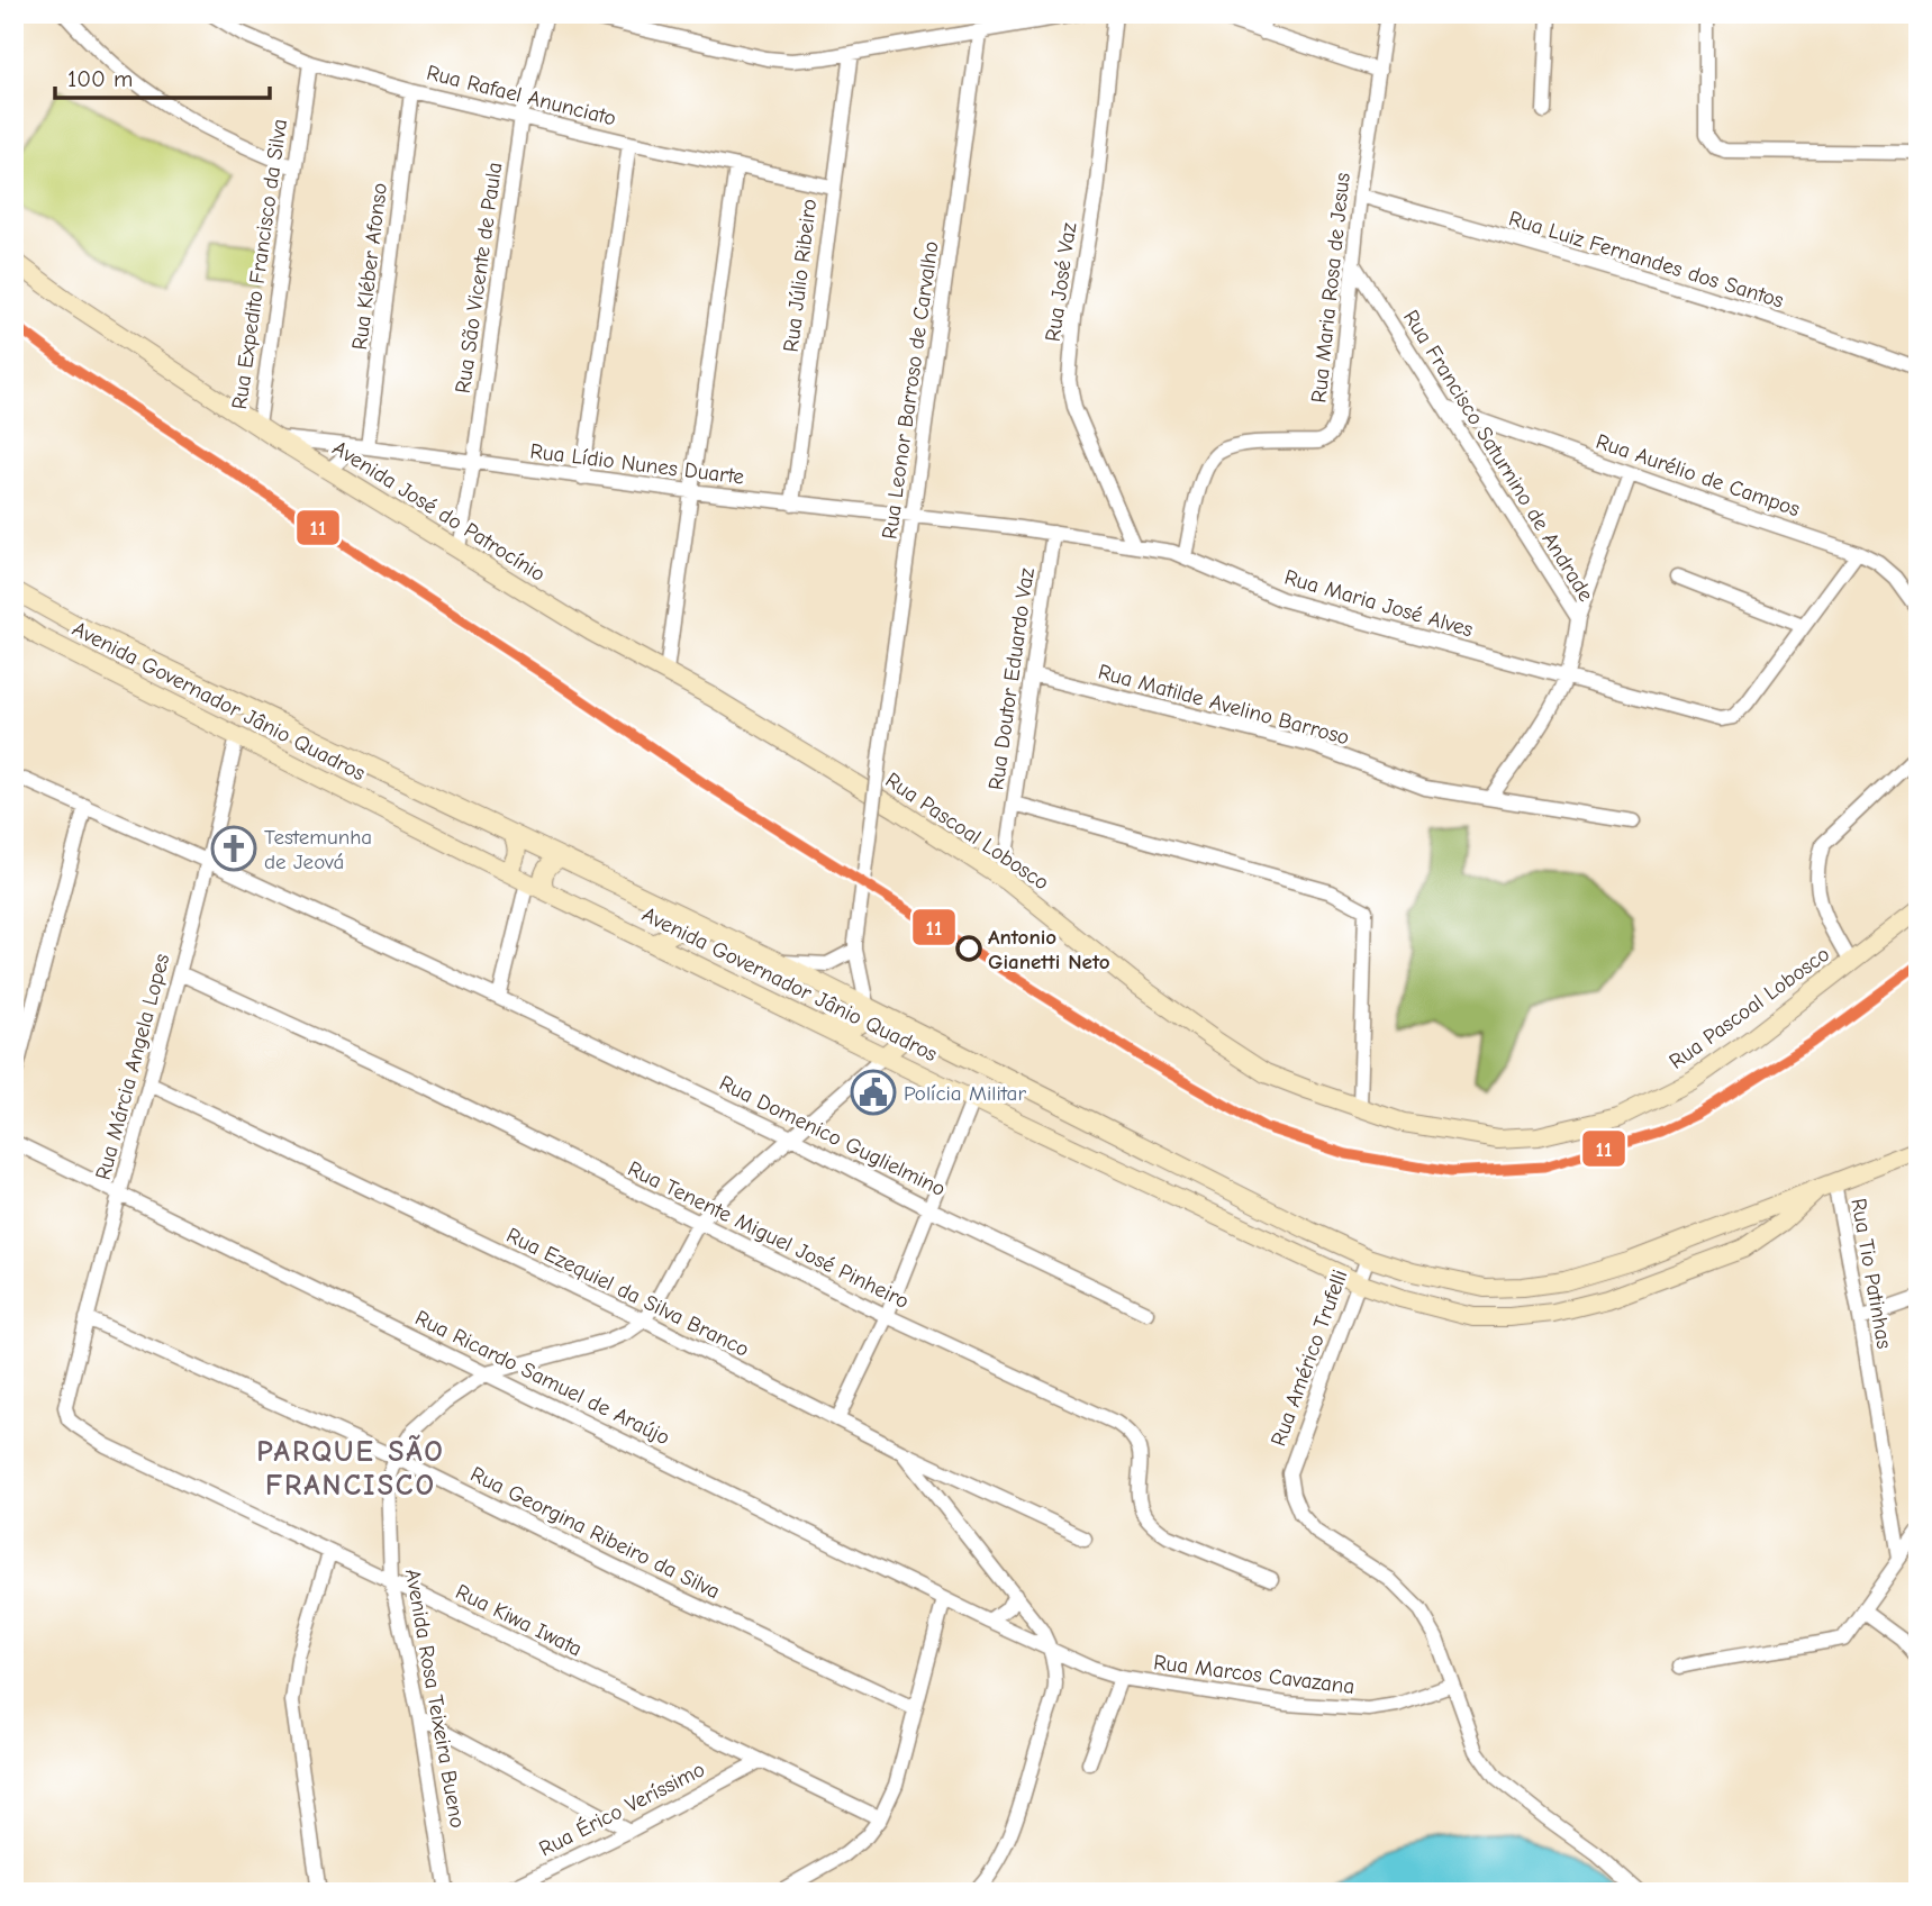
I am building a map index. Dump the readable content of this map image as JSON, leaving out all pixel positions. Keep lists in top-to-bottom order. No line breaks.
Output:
{"streets":{"main road":["Avenida José do Patrocínio","Avenida Governador Jânio Quadros","Rua Pascoal Lobosco"],"street":["Rua Rafael Anunciato","Rua Luiz Fernandes dos Santos","Rua Expedito Francisco da Silva","Rua Kléber Afonso","Rua Júlio Ribeiro","Rua São Vicente de Paula","Rua José Vaz","Rua Maria Rosa de Jesus","Rua Leonor Barroso de Carvalho","Rua Francisco Saturnino de Andrade","Rua Lídio Nunes Duarte","Rua Aurélio de Campos","Rua Maria José Alves","Rua Doutor Eduardo Vaz","Rua Matilde Avelino Barroso","Rua Márcia Angela Lopes","Rua Domenico Guglielmino","Rua Tenente Miguel José Pinheiro","Rua Tio Patinhas","Rua Ezequiel da Silva Branco","Rua Américo Trufelli","Rua Ricardo Samuel de Araújo","Rua Georgina Ribeiro da Silva","Rua Kiwa Iwata","Rua Marcos Cavazana","Avenida Rosa Teixeira Bueno","Rua Érico Veríssimo"]},"crossings":[["Rua Rafael Anunciato","Rua Expedito Francisco da Silva"],["Rua Rafael Anunciato","Rua Kléber Afonso"],["Rua Rafael Anunciato","Rua Júlio Ribeiro"],["Rua Rafael Anunciato","Rua São Vicente de Paula"],["Rua Luiz Fernandes dos Santos","Rua Maria Rosa de Jesus"],["Rua Expedito Francisco da Silva","Avenida José do Patrocínio"],["Rua Kléber Afonso","Rua Lídio Nunes Duarte"],["Rua Júlio Ribeiro","Rua Lídio Nunes Duarte"],["Rua São Vicente de Paula","Rua Lídio Nunes Duarte"],["Rua São Vicente de Paula","Avenida José do Patrocínio"],["Rua José Vaz","Rua Maria José Alves"],["Rua Maria Rosa de Jesus","Rua Francisco Saturnino de Andrade"],["Rua Maria Rosa de Jesus","Rua Maria José Alves"],["Rua Leonor Barroso de Carvalho","Rua Lídio Nunes Duarte"],["Rua Leonor Barroso de Carvalho","Avenida Governador Jânio Quadros"],["Rua Francisco Saturnino de Andrade","Rua Aurélio de Campos"],["Rua Francisco Saturnino de Andrade","Rua Maria José Alves"],["Rua Francisco Saturnino de Andrade","Rua Matilde Avelino Barroso"],["Rua Lídio Nunes Duarte","Avenida José do Patrocínio"],["Rua Lídio Nunes Duarte","Rua Maria José Alves"],["Rua Lídio Nunes Duarte","Rua Doutor Eduardo Vaz"],["Rua Aurélio de Campos","Rua Maria José Alves"],["Avenida José do Patrocínio","Rua Pascoal Lobosco"],["Rua Maria José Alves","Rua Doutor Eduardo Vaz"],["Rua Doutor Eduardo Vaz","Rua Matilde Avelino Barroso"],["Rua Doutor Eduardo Vaz","Rua Pascoal Lobosco"],["Avenida Governador Jânio Quadros","Rua Márcia Angela Lopes"],["Avenida Governador Jânio Quadros","Rua Tio Patinhas"],["Avenida Governador Jânio Quadros","Rua Américo Trufelli"],["Rua Márcia Angela Lopes","Rua Domenico Guglielmino"],["Rua Márcia Angela Lopes","Rua Tenente Miguel José Pinheiro"],["Rua Márcia Angela Lopes","Rua Ezequiel da Silva Branco"],["Rua Márcia Angela Lopes","Rua Ricardo Samuel de Araújo"],["Rua Márcia Angela Lopes","Rua Georgina Ribeiro da Silva"],["Rua Márcia Angela Lopes","Rua Kiwa Iwata"],["Rua Ezequiel da Silva Branco","Avenida Rosa Teixeira Bueno"],["Rua Américo Trufelli","Rua Marcos Cavazana"],["Rua Ricardo Samuel de Araújo","Rua Marcos Cavazana"],["Rua Ricardo Samuel de Araújo","Avenida Rosa Teixeira Bueno"],["Rua Georgina Ribeiro da Silva","Avenida Rosa Teixeira Bueno"],["Rua Kiwa Iwata","Avenida Rosa Teixeira Bueno"],["Rua Kiwa Iwata","Rua Érico Veríssimo"]],"districts":["PARQUE SÃO FRANCISCO"],"places":{"church":["Testemunha de Jeová"],"other":["Antonio Gianetti Neto"],"public building":["Polícia Militar"]},"lines":["transit line 11"],"scale_bar":"100 m"}
